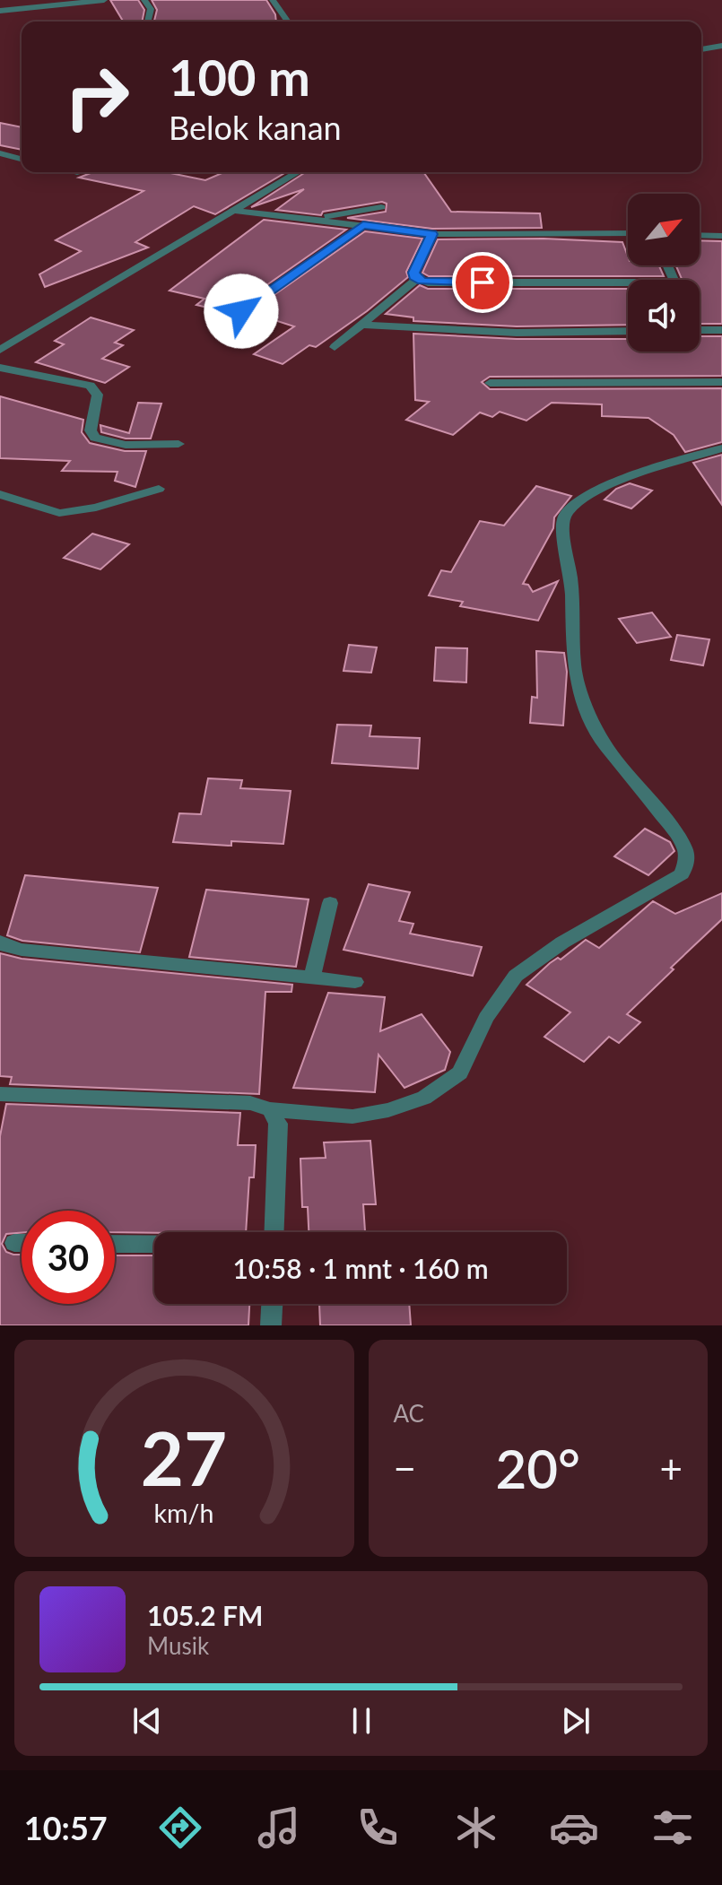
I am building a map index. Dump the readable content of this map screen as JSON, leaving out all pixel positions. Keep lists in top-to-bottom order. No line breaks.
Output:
{"north":"top right","page":{"turn":["100 m","Belok kanan"],"limit":"30","trip":"10:58 · 1 mnt · 160 m","tile":"AC","heat":["−","20°","+"],"song":["105.2 FM","Musik"],"tabs":"10:57","gauge":["27","km/h"]}}
